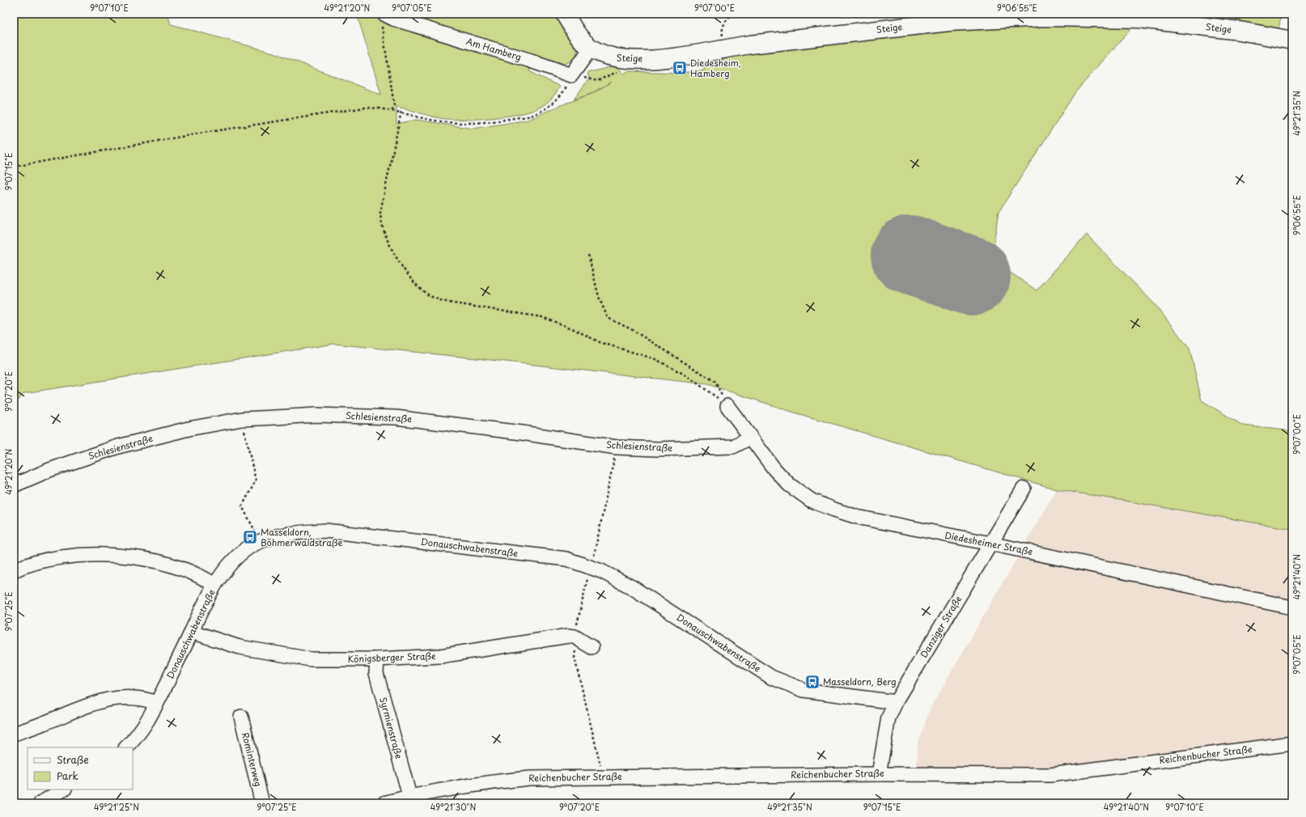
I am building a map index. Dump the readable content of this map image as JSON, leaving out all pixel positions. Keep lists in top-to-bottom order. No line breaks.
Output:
{"streets":{"street":["Steige","Am Hamberg","Schlesienstraße","Diedesheimer Straße","Donauschwabenstraße","Danziger Straße","Königsberger Straße","Syrmienstraße","Reichenbucher Straße","Rominterweg"]},"crossings":[["Schlesienstraße","Diedesheimer Straße"],["Diedesheimer Straße","Danziger Straße"],["Donauschwabenstraße","Danziger Straße"],["Donauschwabenstraße","Königsberger Straße"],["Danziger Straße","Reichenbucher Straße"],["Königsberger Straße","Syrmienstraße"],["Syrmienstraße","Reichenbucher Straße"]],"places":{"bus stop":["Diedesheim, Hamberg","Masseldorn, Böhmerwaldstraße","Masseldorn, Berg"]},"legend":["Straße","Park"],"coordinates":["9°07'10\"E","49°21'20\"N","9°07'05\"E","9°07'00\"E","9°06'55\"E","49°21'35\"N","9°07'15\"E","9°07'20\"E","49°21'40\"N","9°07'25\"E","49°21'25\"N","49°21'30\"N"]}
